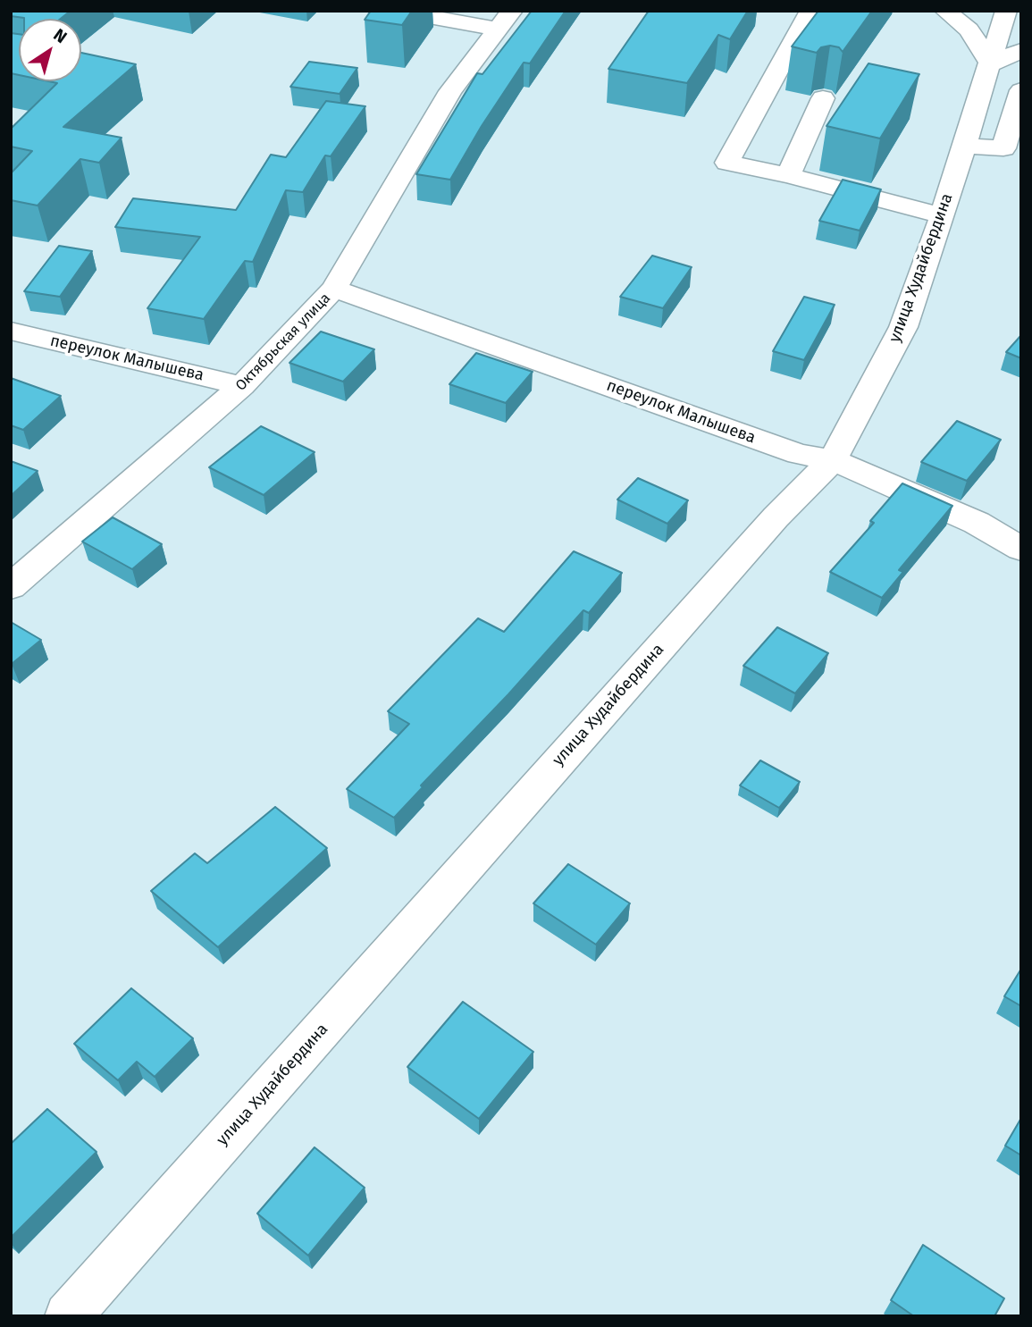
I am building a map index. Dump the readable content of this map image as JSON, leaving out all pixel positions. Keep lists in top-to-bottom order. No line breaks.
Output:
{"streets":{"street":["улица Худайбердина","Октябрьская улица","переулок Малышева"]},"crossings":[["улица Худайбердина","переулок Малышева"],["Октябрьская улица","переулок Малышева"]],"north":"top right"}
